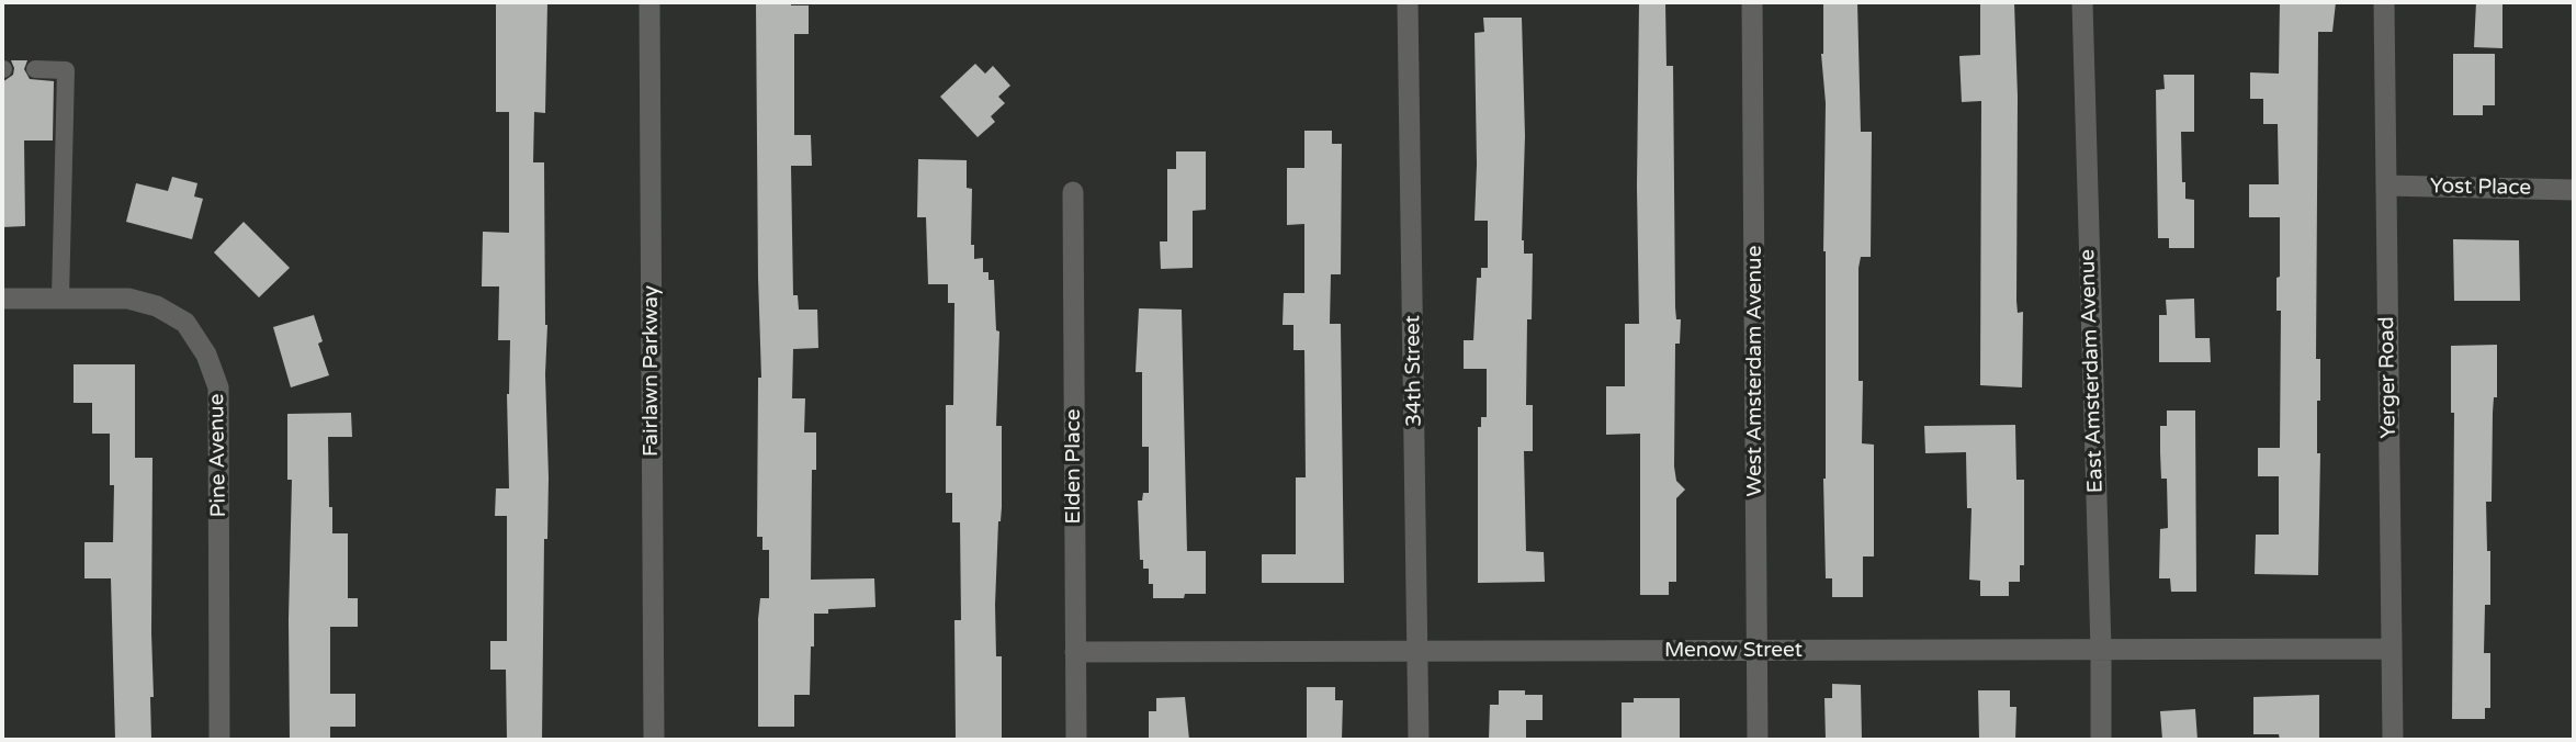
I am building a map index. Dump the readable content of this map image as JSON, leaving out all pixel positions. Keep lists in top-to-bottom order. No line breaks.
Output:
{"streets":{"street":["Yost Place","Fairlawn Parkway","34th Street","West Amsterdam Avenue","East Amsterdam Avenue","Yerger Road","Pine Avenue","Elden Place","Menow Street"]},"crossings":[["Yost Place","Yerger Road"],["34th Street","Menow Street"],["West Amsterdam Avenue","Menow Street"],["East Amsterdam Avenue","Menow Street"],["Yerger Road","Menow Street"],["Elden Place","Menow Street"]]}
